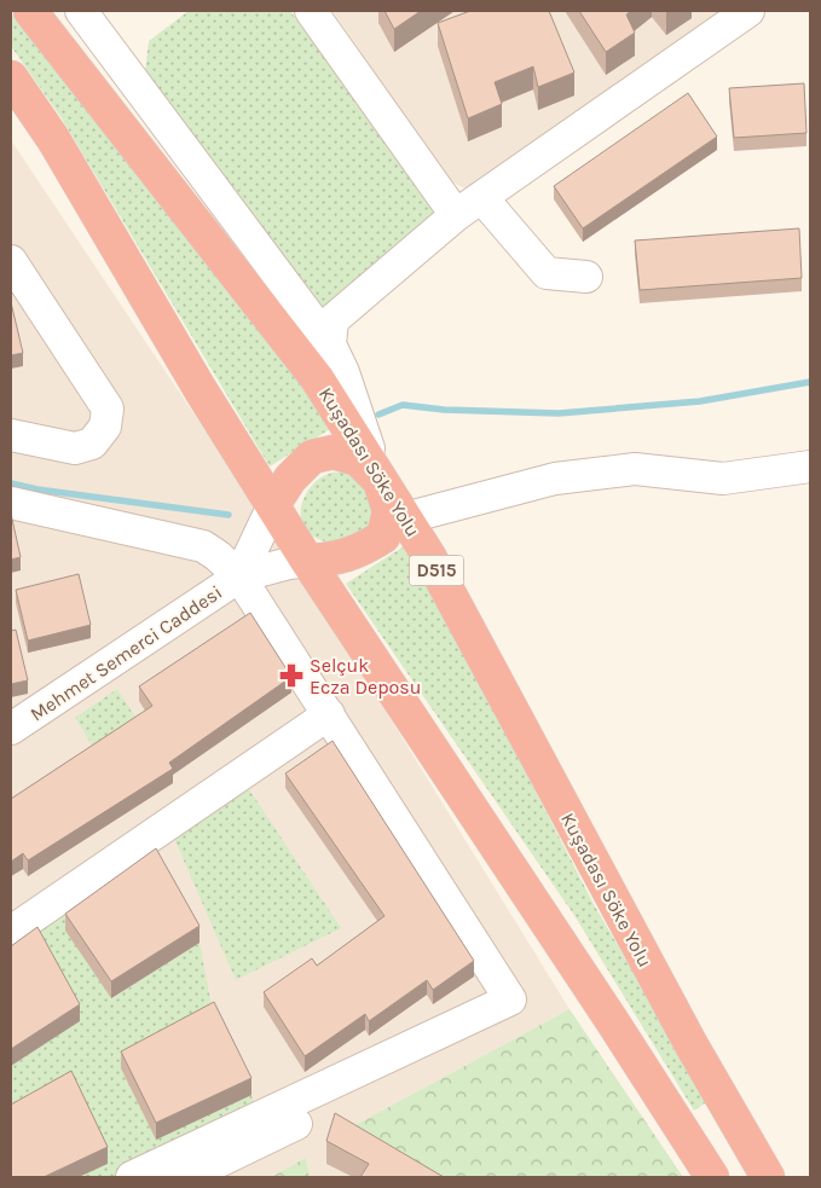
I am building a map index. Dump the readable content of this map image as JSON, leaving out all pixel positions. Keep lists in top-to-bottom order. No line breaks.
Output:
{"streets":{"highway":["Kuşadası Söke Yolu","D515"],"street":["Mehmet Semerci Caddesi"]},"crossings":[["Kuşadası Söke Yolu","Mehmet Semerci Caddesi"]],"places":{"pharmacy":["Selçuk Ecza Deposu"]}}
